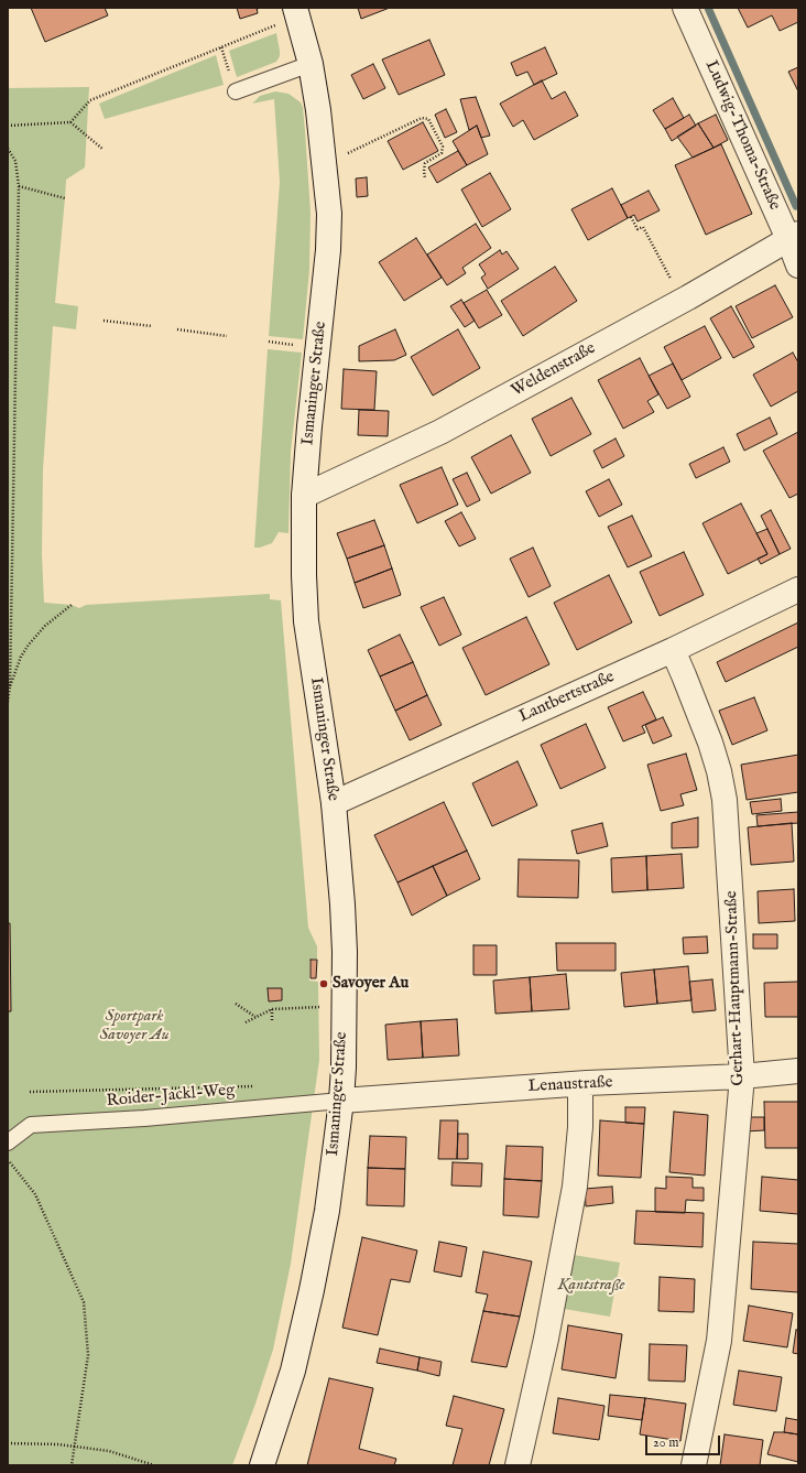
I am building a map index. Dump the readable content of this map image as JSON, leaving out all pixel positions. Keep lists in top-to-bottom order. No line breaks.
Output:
{"streets":{"street":["Ludwig-Thoma-Straße","Weldenstraße","Ismaninger Straße","Lantbertstraße","Gerhart-Hauptmann-Straße","Lenaustraße"],"lane":["Roider-Jackl-Weg"]},"crossings":[["Ludwig-Thoma-Straße","Weldenstraße"],["Weldenstraße","Ismaninger Straße"],["Ismaninger Straße","Lantbertstraße"],["Ismaninger Straße","Lenaustraße"],["Ismaninger Straße","Roider-Jackl-Weg"],["Lantbertstraße","Gerhart-Hauptmann-Straße"],["Gerhart-Hauptmann-Straße","Lenaustraße"],["Lenaustraße","Roider-Jackl-Weg"]],"parks":["Sportpark Savoyer Au","Kantstraße"],"places":["Savoyer Au"],"scale_bar":"20 m"}
